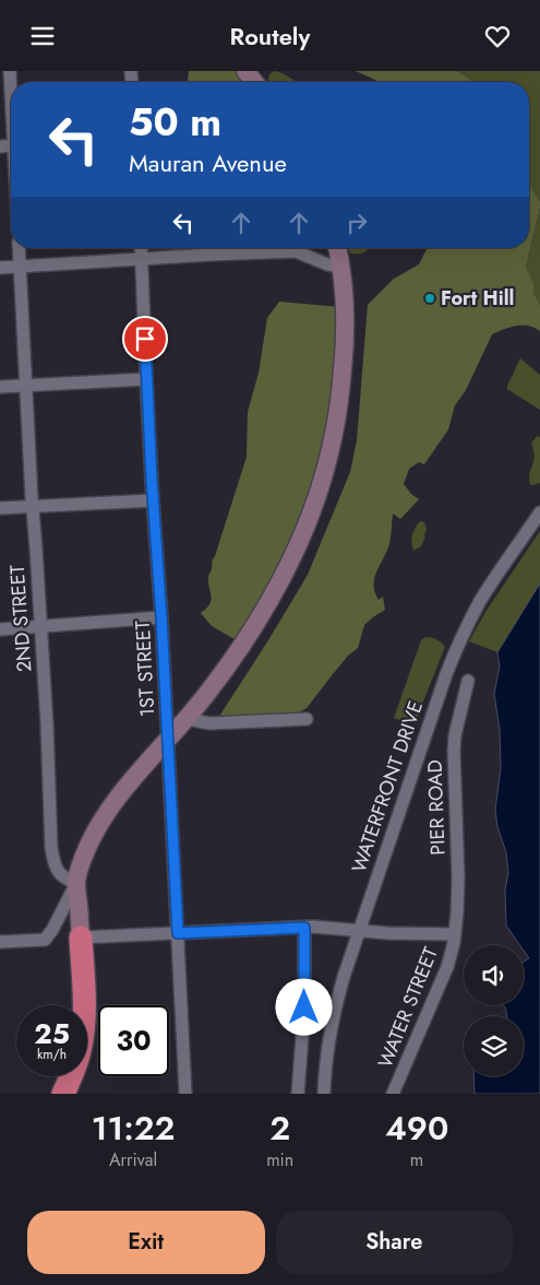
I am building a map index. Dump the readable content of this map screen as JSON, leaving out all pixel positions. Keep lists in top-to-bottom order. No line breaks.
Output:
{"streets":{"street":["2ND STREET","1ST STREET","WATERFRONT DRIVE","PIER ROAD","WATER STREET"]},"crossings":[["PIER ROAD","WATER STREET"]],"places":["Fort Hill"],"page":{"header":"Routely","turn":["50 m","Mauran Avenue"],"speed":"25 km/h","limit":"30","eta":["11:22","Arrival","2","min","490","m"],"buttons":["Exit","Share"]}}
